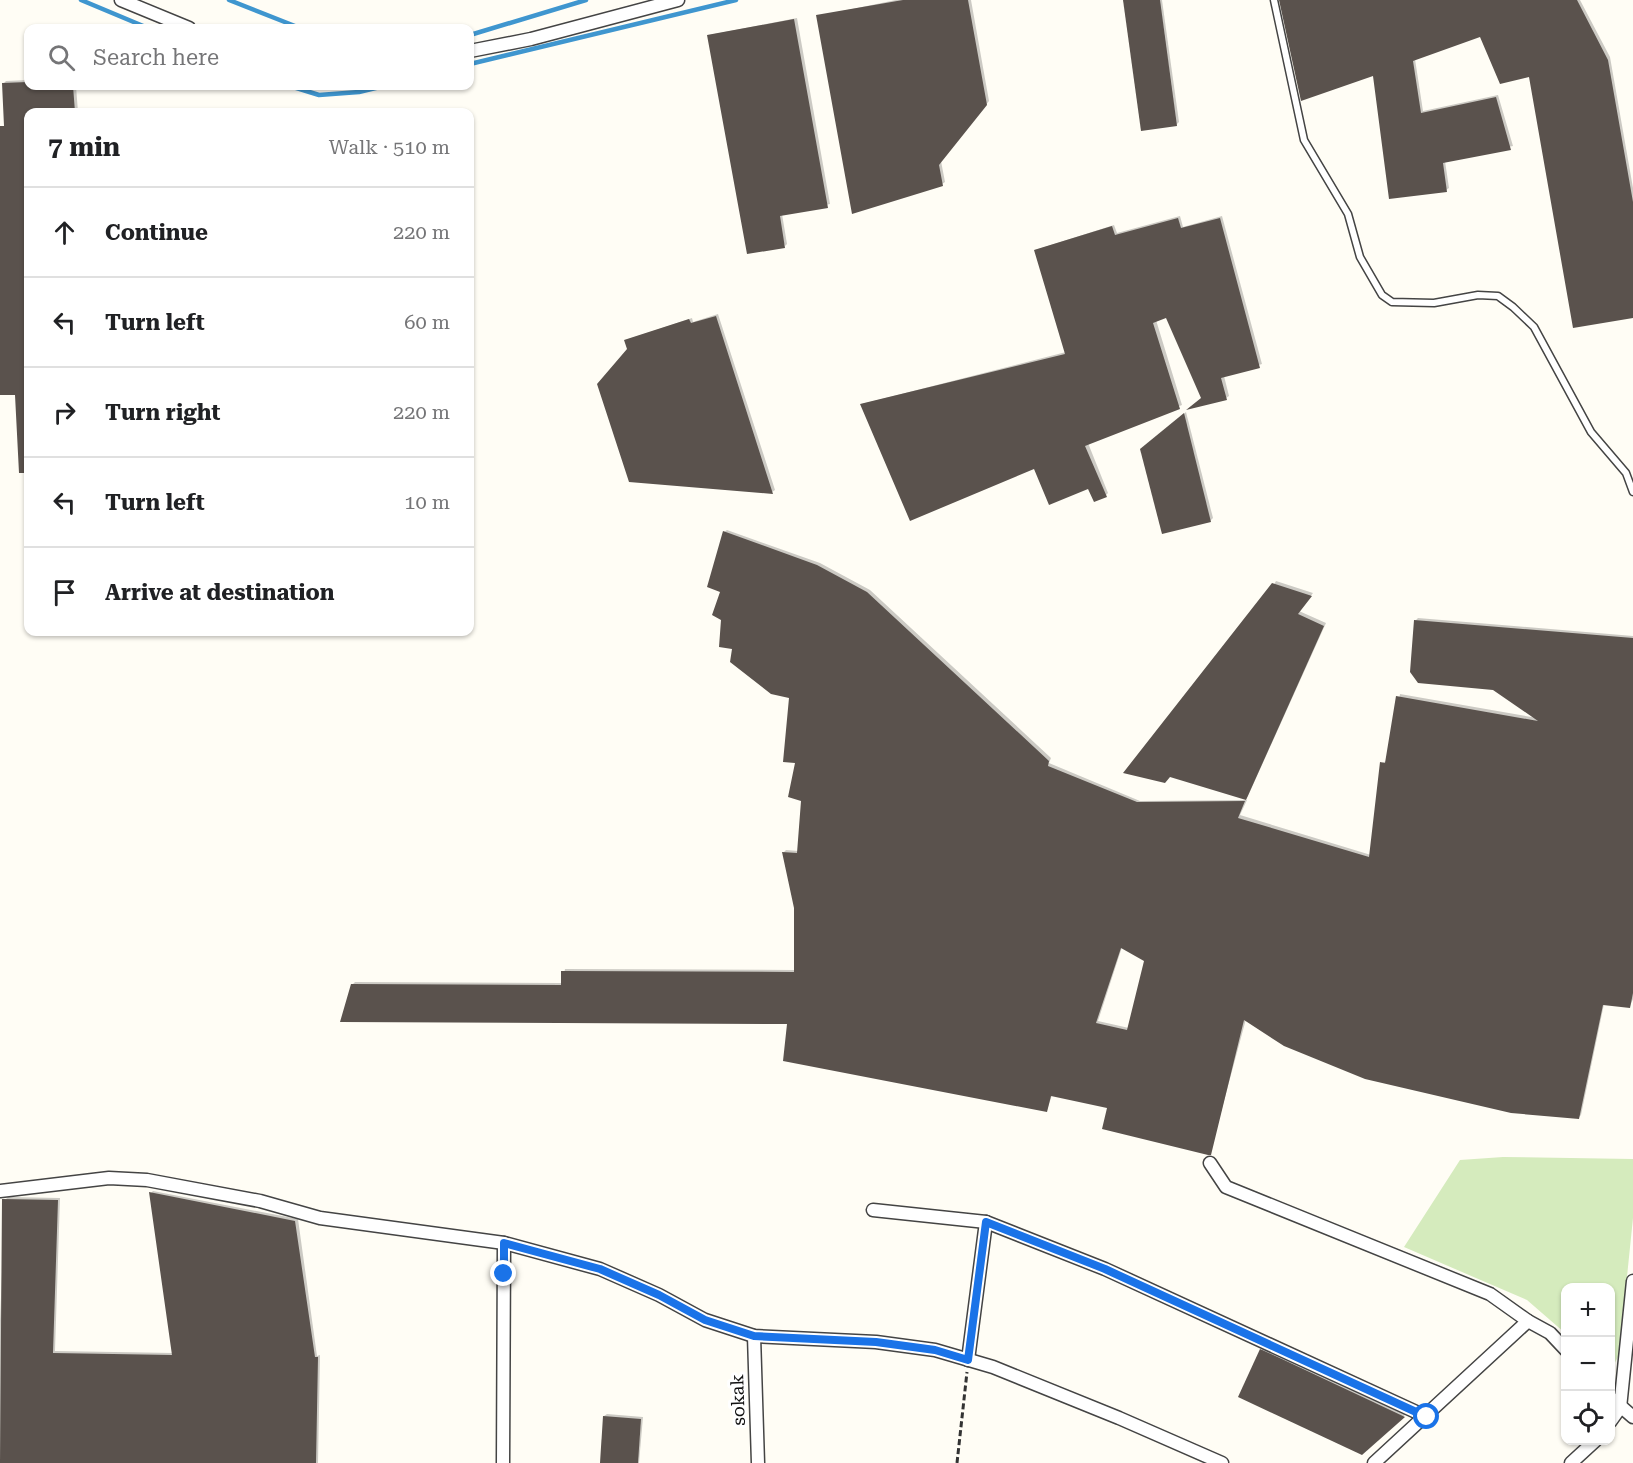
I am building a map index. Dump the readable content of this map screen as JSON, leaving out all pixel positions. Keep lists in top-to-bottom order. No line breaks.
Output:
{"streets":{"street":["sokak"]},"page":{"search":"Search here","heading":["7 min","Walk · 510 m"],"list":[["Continue","220 m"],["Turn left","60 m"],["Turn right","220 m"],["Turn left","10 m"],"Arrive at destination"],"map_buttons":["+","−"]}}
